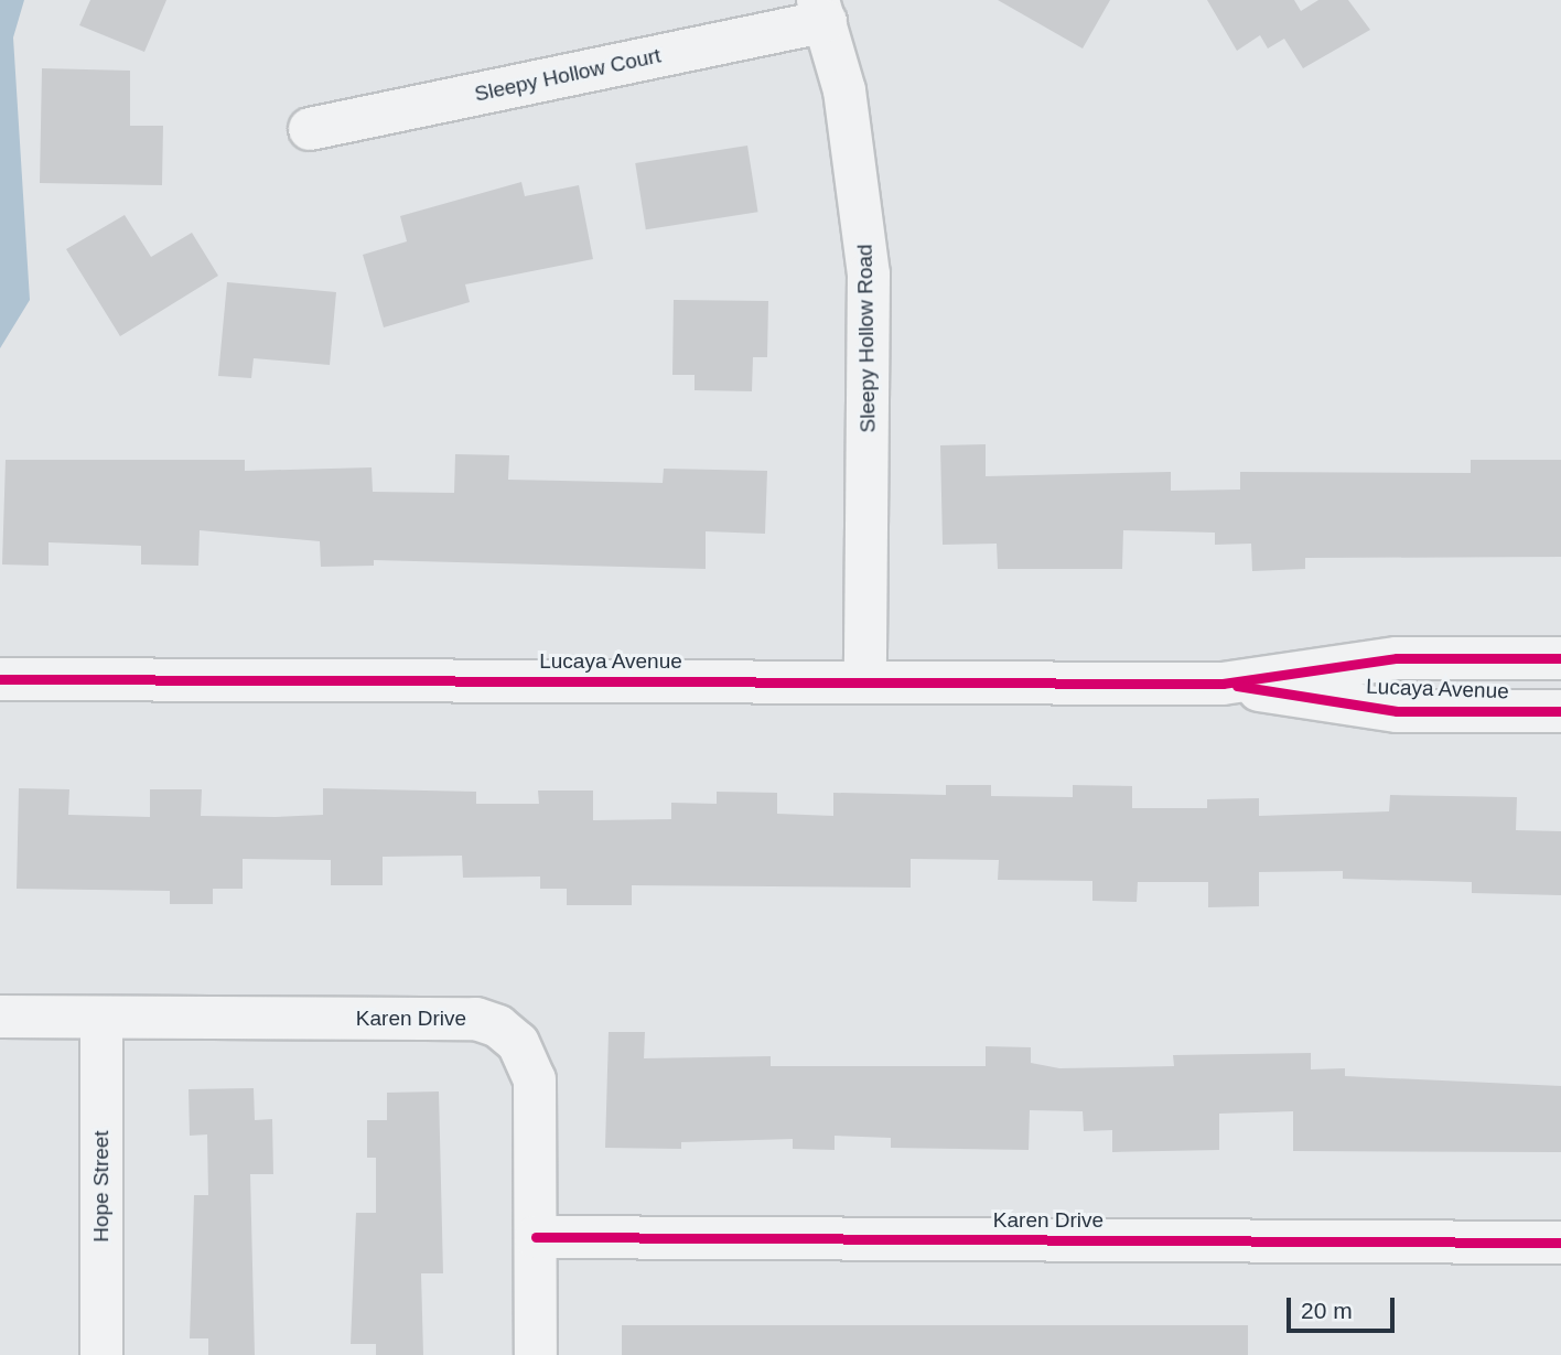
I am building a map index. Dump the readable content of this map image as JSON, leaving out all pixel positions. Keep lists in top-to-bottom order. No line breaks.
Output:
{"streets":{"street":["Sleepy Hollow Court","Sleepy Hollow Road","Lucaya Avenue","Karen Drive","Hope Street"]},"crossings":[["Sleepy Hollow Court","Sleepy Hollow Road"],["Sleepy Hollow Road","Lucaya Avenue"],["Karen Drive","Hope Street"]],"scale_bar":"20 m"}
